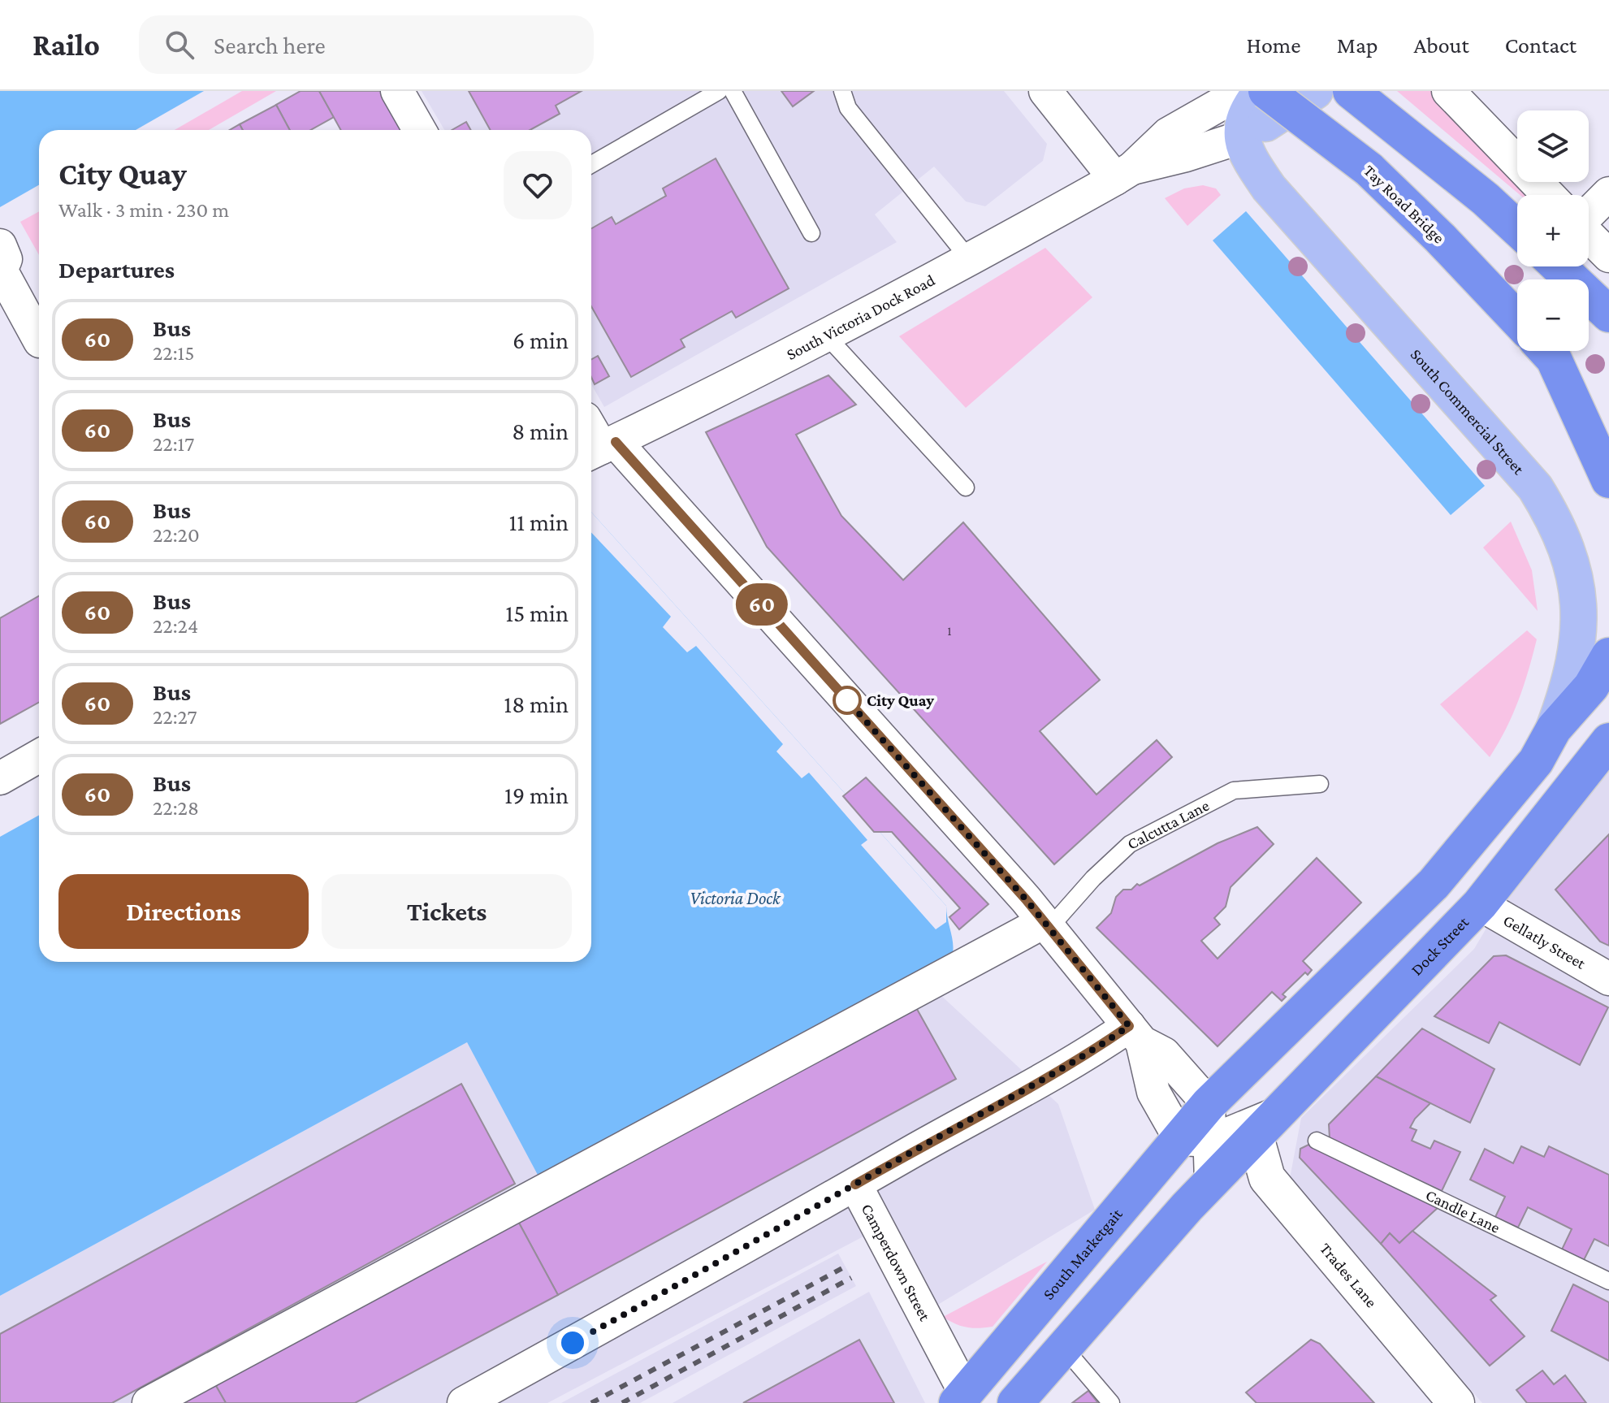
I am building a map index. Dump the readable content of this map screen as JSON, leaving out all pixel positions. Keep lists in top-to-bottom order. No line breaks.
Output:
{"streets":{"highway":["Tay Road Bridge","Dock Street","South Marketgait"],"main road":["South Commercial Street"],"street":["South Victoria Dock Road","Gellatly Street","Camperdown Street","Trades Lane"],"lane":["Calcutta Lane","Candle Lane"]},"crossings":[["South Victoria Dock Road","South Commercial Street"],["Gellatly Street","Dock Street"],["Dock Street","Trades Lane"],["South Marketgait","Camperdown Street"]],"water":["Victoria Dock"],"places":["City Quay"],"lines":["bus line 60"],"house_numbers":["1"],"page":{"header":"Railo","search":"Search here","nav":["Home","Map","About","Contact"],"on_map":"60","map_buttons":["+","−"],"heading":[["City Quay","Walk · 3 min · 230 m"],"Departures"],"list":[{"mark":"60","name":"Bus","note":"22:15","value":"6 min"},{"mark":"60","name":"Bus","note":"22:17","value":"8 min"},{"mark":"60","name":"Bus","note":"22:20","value":"11 min"},{"mark":"60","name":"Bus","note":"22:24","value":"15 min"},{"mark":"60","name":"Bus","note":"22:27","value":"18 min"},{"mark":"60","name":"Bus","note":"22:28","value":"19 min"}],"buttons":["Directions","Tickets"]}}
